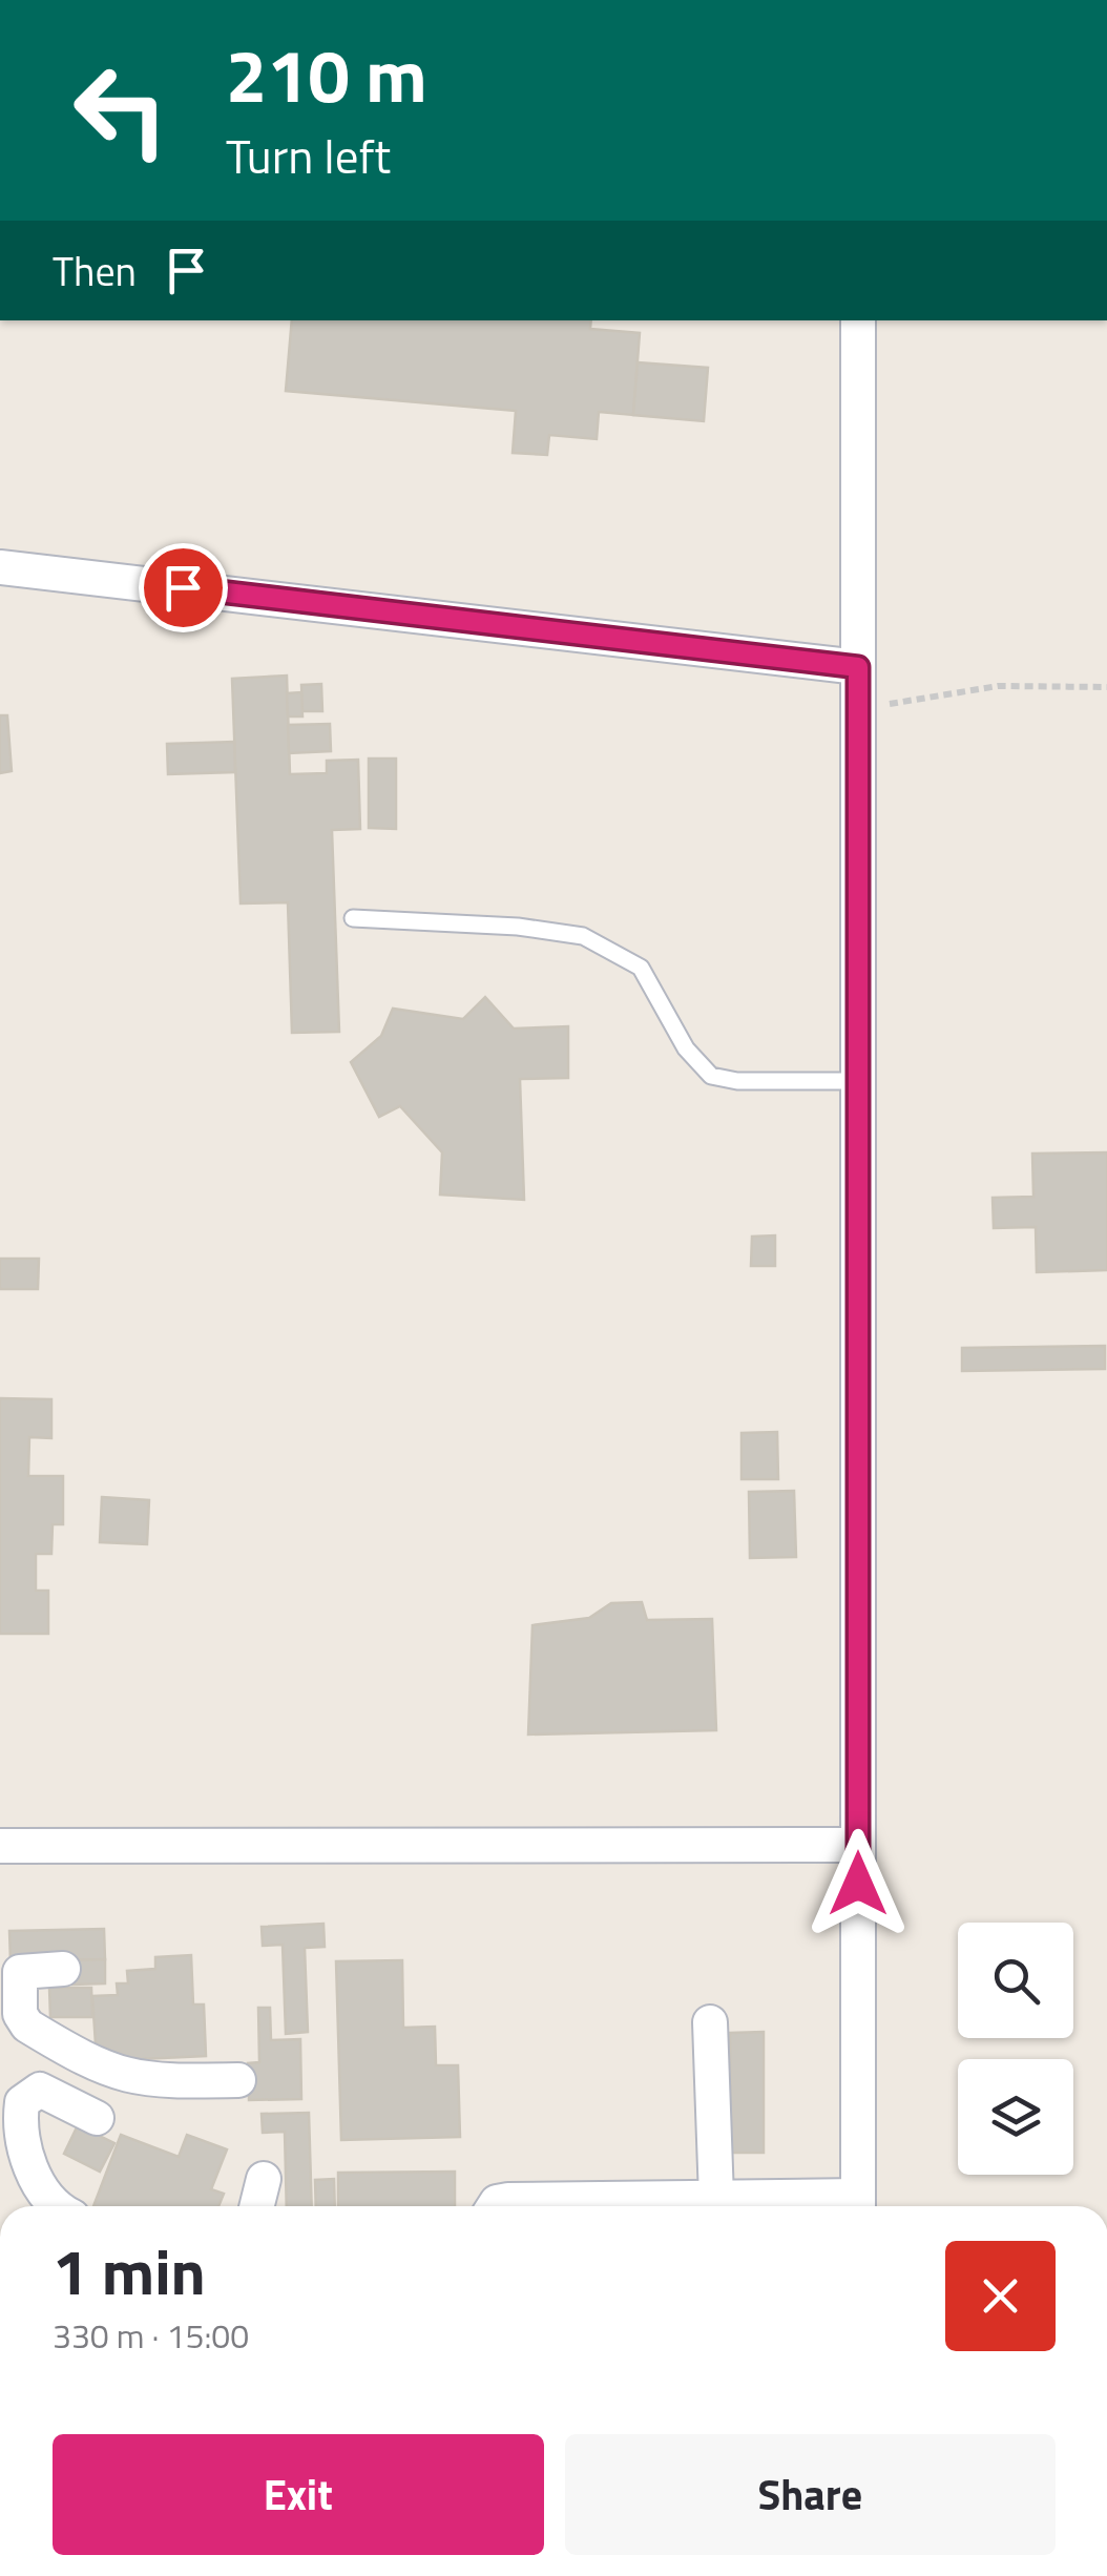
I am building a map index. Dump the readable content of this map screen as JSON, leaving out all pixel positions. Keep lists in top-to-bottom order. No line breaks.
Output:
{"page":{"turn":["210 m","Turn left"],"then":"Then","heading":["1 min","330 m · 15:00"],"buttons":["Exit","Share"]}}
